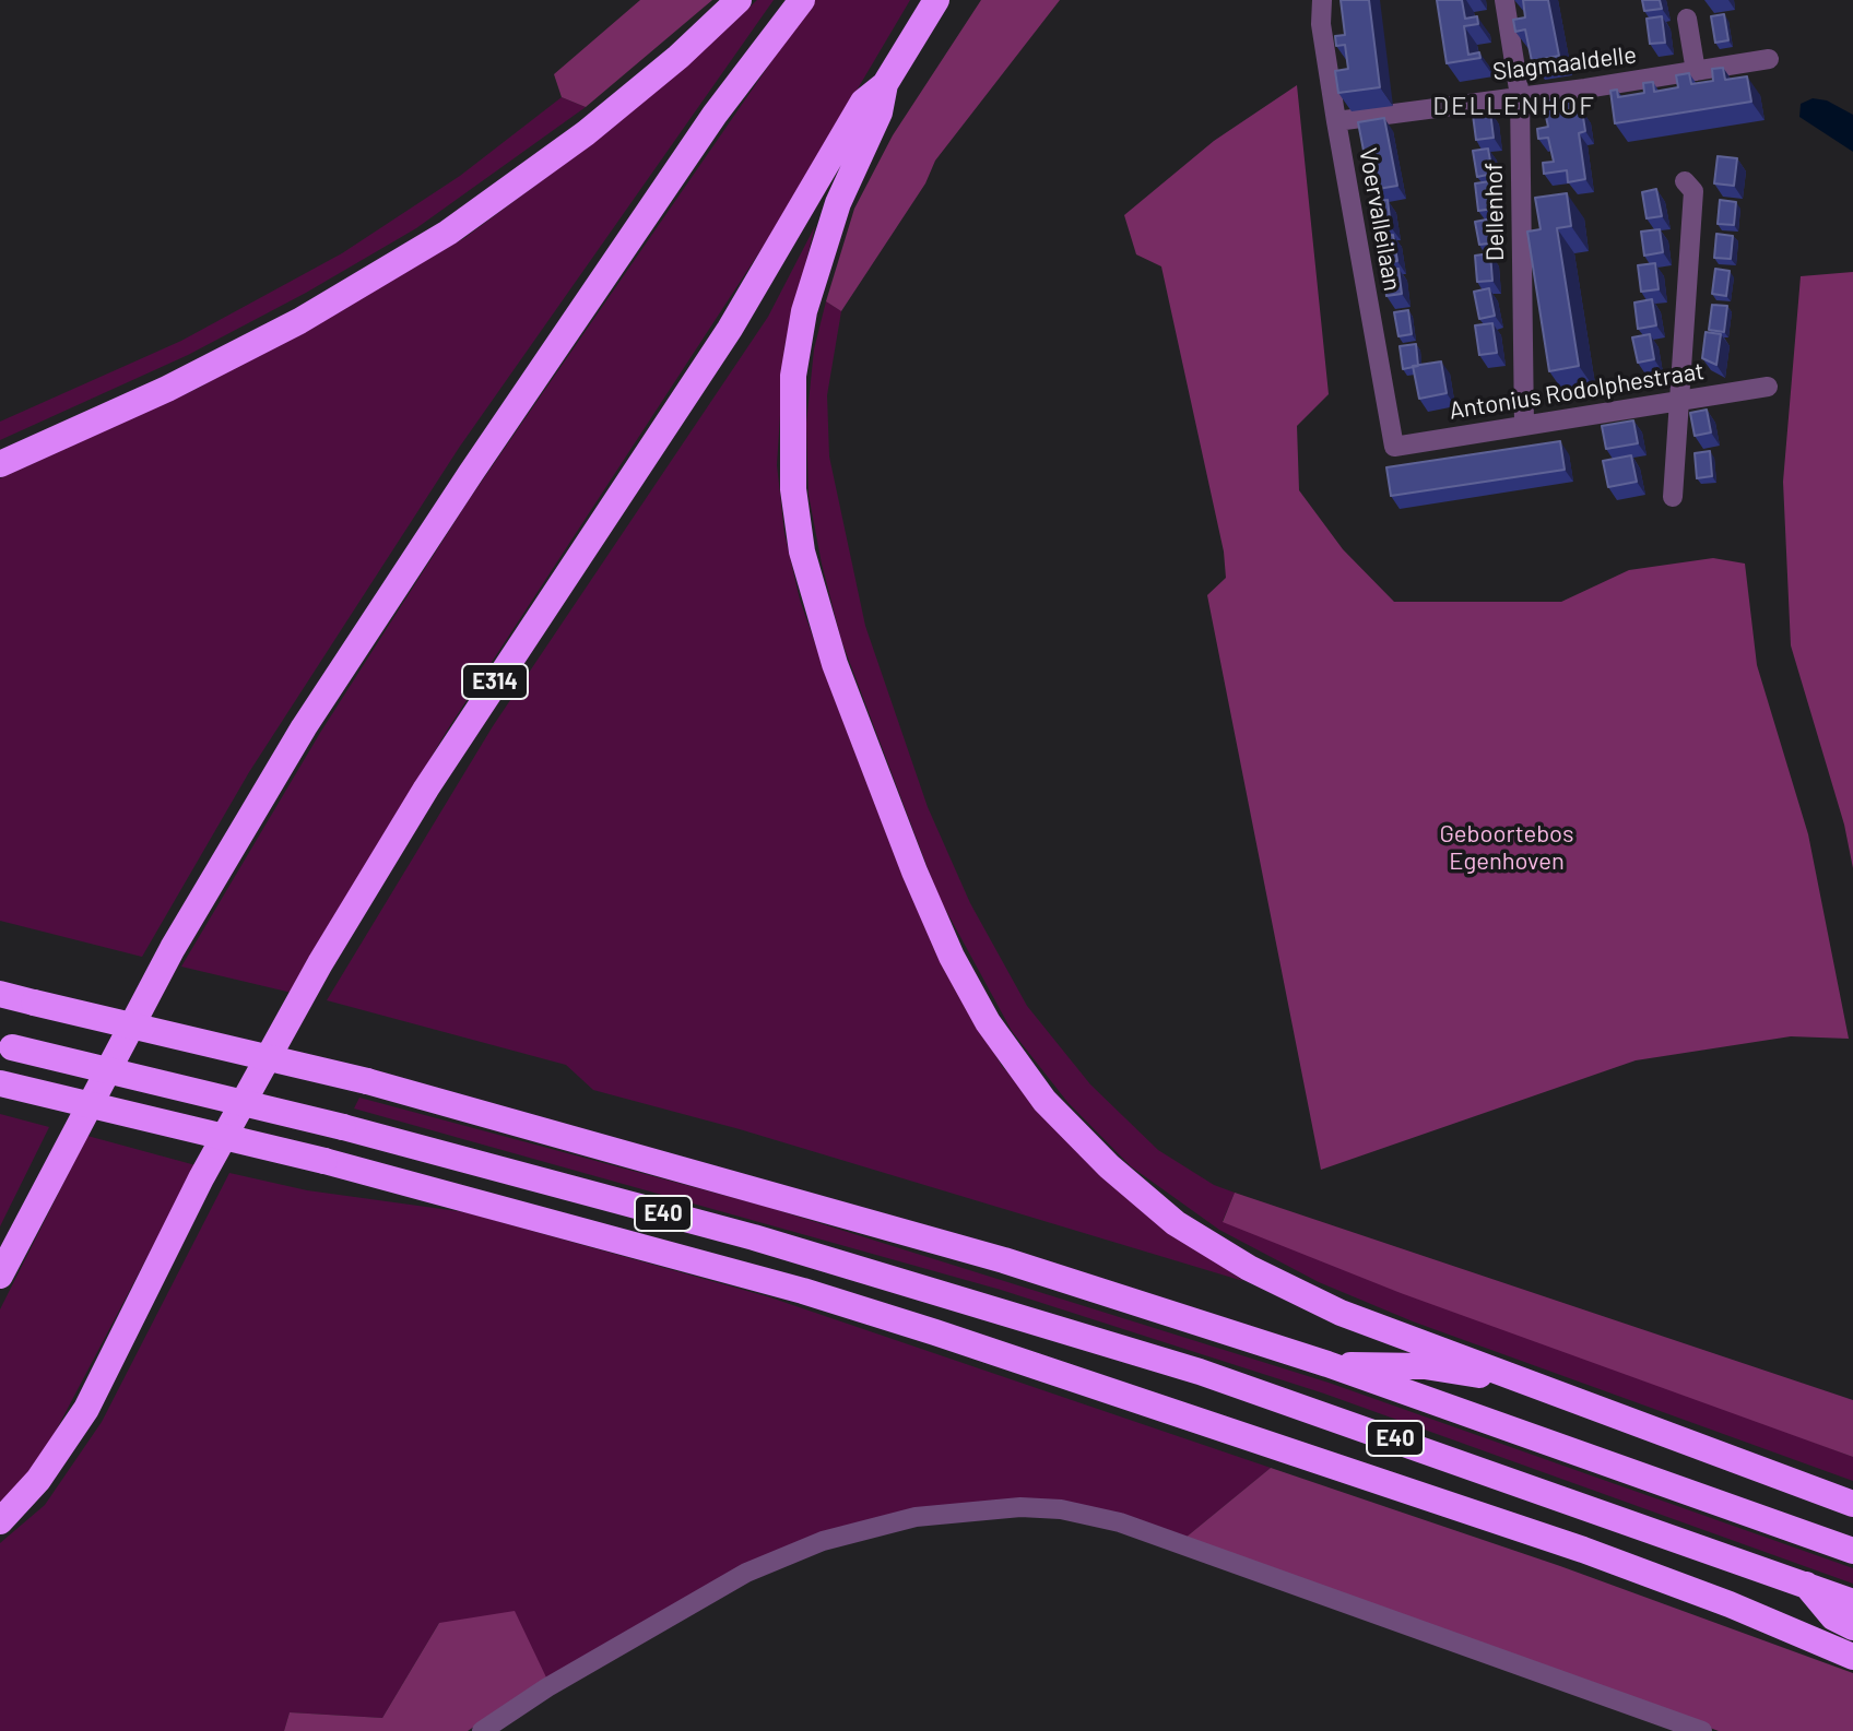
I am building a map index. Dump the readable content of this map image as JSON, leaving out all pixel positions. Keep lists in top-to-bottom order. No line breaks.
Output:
{"streets":{"highway":["E314","E40"],"street":["Slagmaaldelle","Dellenhof","Voervalleilaan","Antonius Rodolphestraat"]},"crossings":[["Slagmaaldelle","Dellenhof"],["Slagmaaldelle","Voervalleilaan"],["Dellenhof","Antonius Rodolphestraat"],["Voervalleilaan","Antonius Rodolphestraat"]],"districts":["DELLENHOF"],"parks":["Geboortebos Egenhoven"]}
